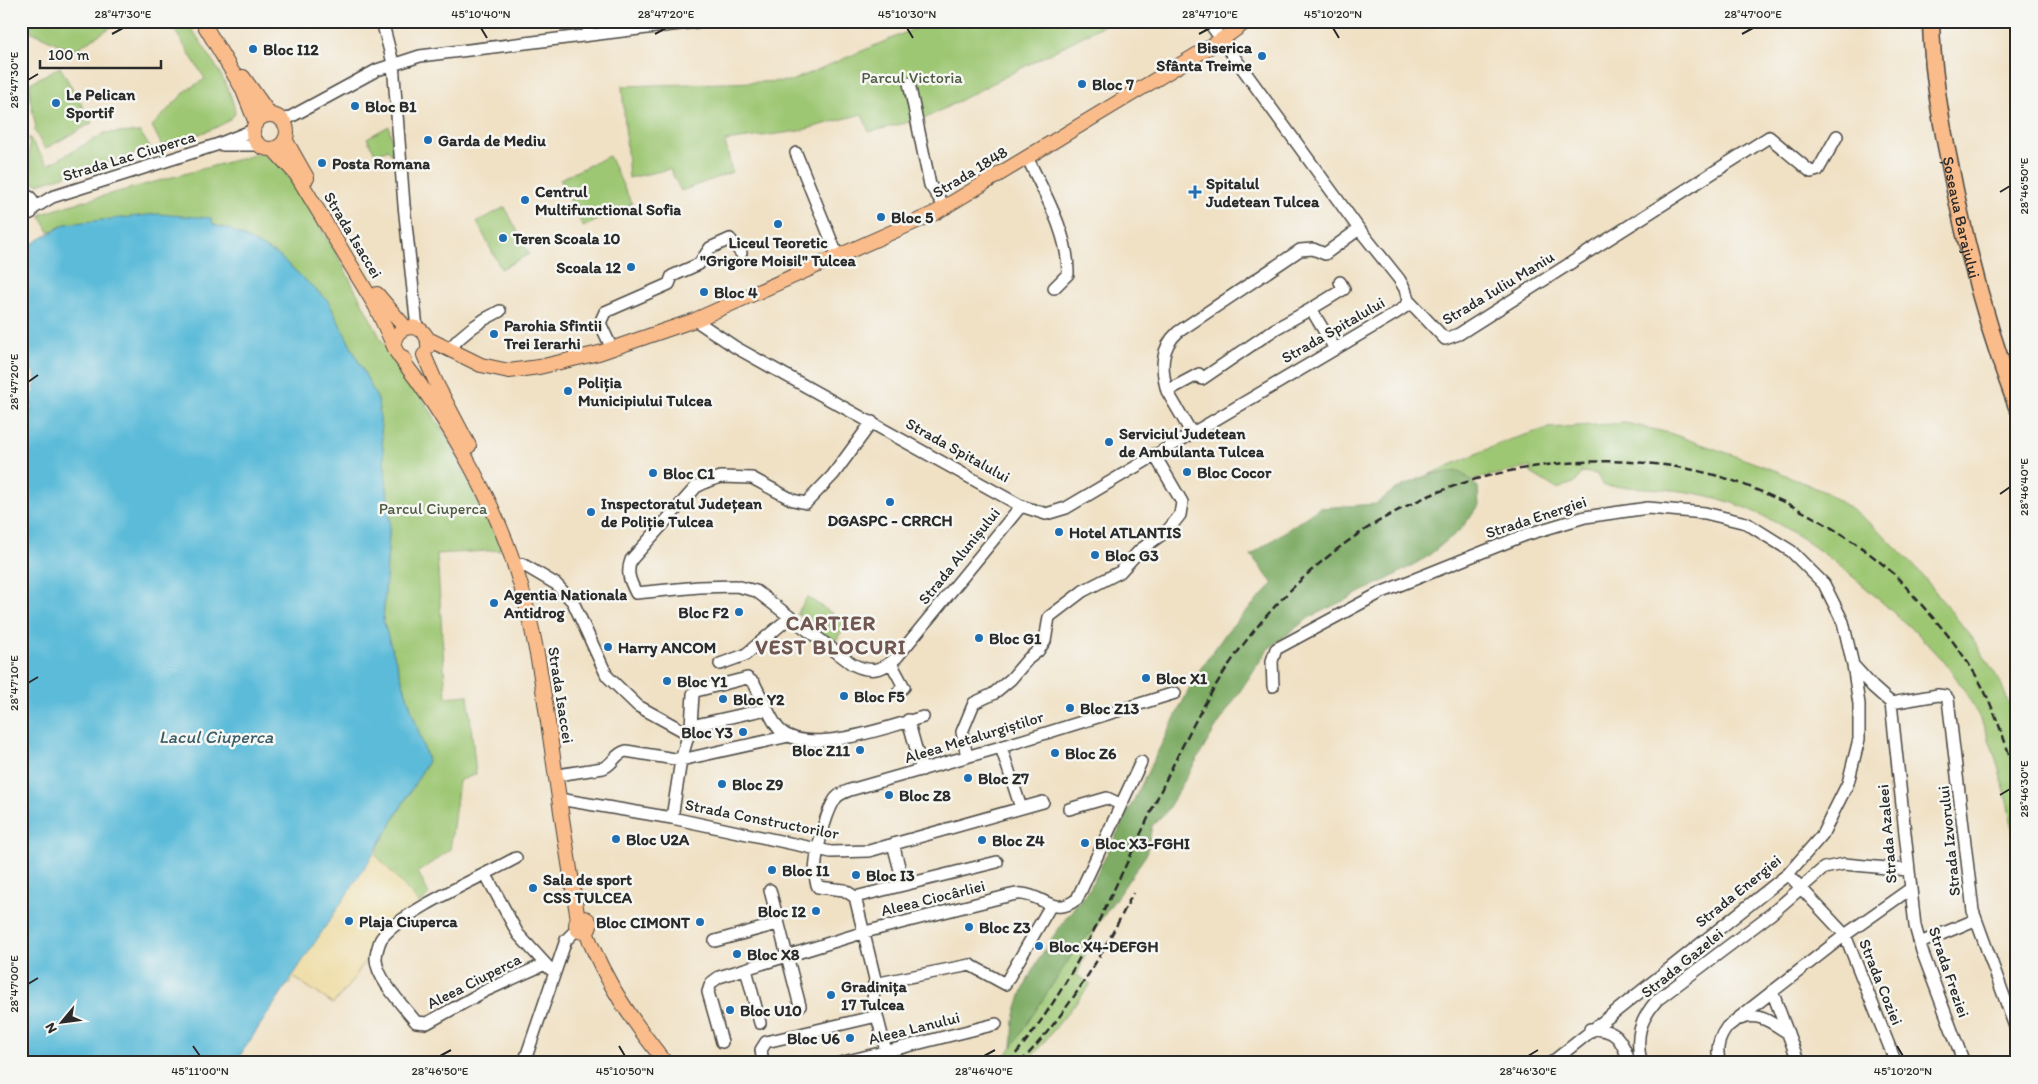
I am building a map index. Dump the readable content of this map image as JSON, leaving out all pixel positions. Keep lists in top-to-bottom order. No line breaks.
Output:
{"streets":{"highway":["Șoseaua Barajului"],"main road":["Strada 1848","Strada Isaccei"],"street":["Strada Lac Ciuperca","Strada Iuliu Maniu","Strada Spitalului","Strada Energiei","Strada Alunișului","Aleea Metalurgiștilor","Strada Constructorilor","Strada Azaleei","Strada Izvorului","Aleea Ciocârliei","Strada Gazelei","Strada Freziei","Aleea Ciuperca","Strada Coziei","Aleea Lanului"]},"crossings":[["Strada Lac Ciuperca","Strada Isaccei"],["Strada 1848","Strada Iuliu Maniu"],["Strada 1848","Strada Spitalului"],["Strada Isaccei","Strada Constructorilor"],["Strada Iuliu Maniu","Strada Spitalului"],["Strada Spitalului","Strada Alunișului"],["Strada Energiei","Strada Coziei"],["Aleea Metalurgiștilor","Strada Constructorilor"],["Strada Azaleei","Strada Izvorului"],["Strada Azaleei","Strada Gazelei"],["Strada Azaleei","Strada Freziei"],["Strada Azaleei","Strada Coziei"],["Strada Gazelei","Strada Coziei"]],"districts":["CARTIER VEST BLOCURI"],"water":["Lacul Ciuperca"],"parks":["Parcul Victoria","Parcul Ciuperca"],"places":{"other":["Bloc I12","Biserica Sfânta Treime","Bloc 7","Le Pelican Sportif","Bloc B1","Garda de Mediu","Posta Romana","Centrul Multifunctional Sofia","Bloc 5","Liceul Teoretic \"Grigore Moisil\" Tulcea","Teren Scoala 10","Scoala 12","Bloc 4","Parohia Sfintii Trei Ierarhi","Poliția Municipiului Tulcea","Serviciul Judetean de Ambulanta Tulcea","Bloc Cocor","Bloc C1","DGASPC - CRRCH","Inspectoratul Județean de Poliție Tulcea","Hotel ATLANTIS","Bloc G3","Agentia Nationala Antidrog","Bloc F2","Bloc G1","Harry ANCOM","Bloc X1","Bloc Y1","Bloc F5","Bloc Y2","Bloc Z13","Bloc Y3","Bloc Z11","Bloc Z6","Bloc Z7","Bloc Z9","Bloc Z8","Bloc U2A","Bloc Z4","Bloc X3-FGHI","Bloc I1","Bloc I3","Sala de sport CSS TULCEA","Bloc I2","Plaja Ciuperca","Bloc CIMONT","Bloc Z3","Bloc X4-DEFGH","Bloc X8","Gradinița 17 Tulcea","Bloc U10","Bloc U6"],"health":["Spitalul Judetean Tulcea"]},"scale_bar":"100 m","north":"bottom left","coordinates":["28°47'30\"E","45°10'40\"N","28°47'20\"E","45°10'30\"N","28°47'10\"E","45°10'20\"N","28°47'00\"E","28°46'50\"E","28°46'40\"E","28°46'30\"E","45°11'00\"N","45°10'50\"N"]}
